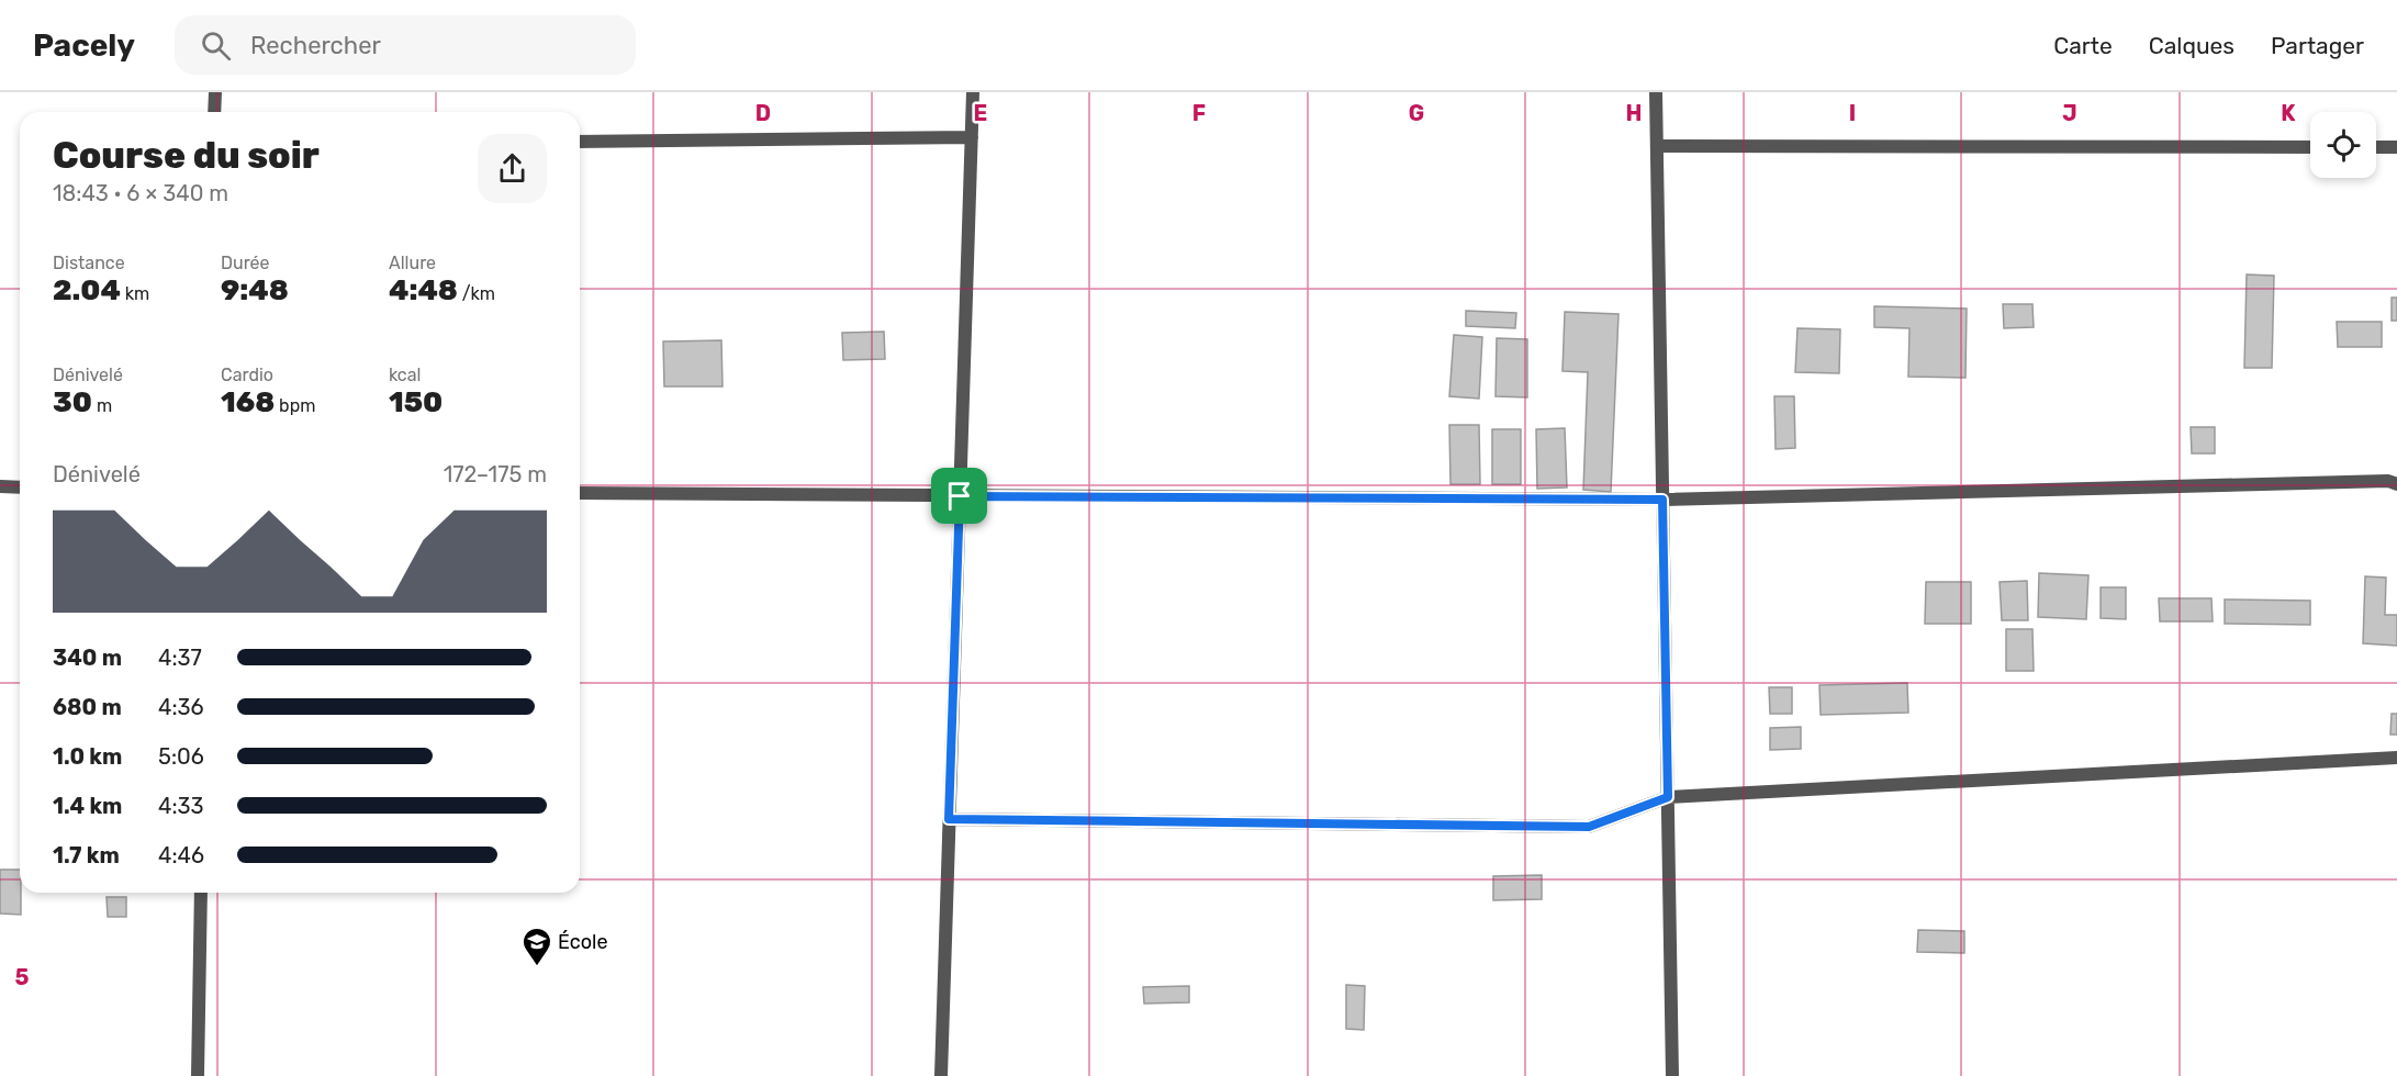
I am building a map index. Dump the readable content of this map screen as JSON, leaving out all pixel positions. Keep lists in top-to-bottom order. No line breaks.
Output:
{"places":{"school or university":["École"]},"page":{"header":"Pacely","search":"Rechercher","nav":["Carte","Calques","Partager"],"heading":["Course du soir","18:43 · 6 × 340 m"],"stats":[["Distance","2.04 km"],["Durée","9:48"],["Allure","4:48 /km"],["Dénivelé","30 m"],["Cardio","168 bpm"],["kcal","150"]],"chart":["Dénivelé","172–175 m"],"list":[{"name":"340 m","note":"4:37"},{"name":"680 m","note":"4:36"},{"name":"1.0 km","note":"5:06"},{"name":"1.4 km","note":"4:33"},{"name":"1.7 km","note":"4:46"}]},"grid":{"columns":["D","E","F","G","H","I","J","K"],"rows":["5"]}}
